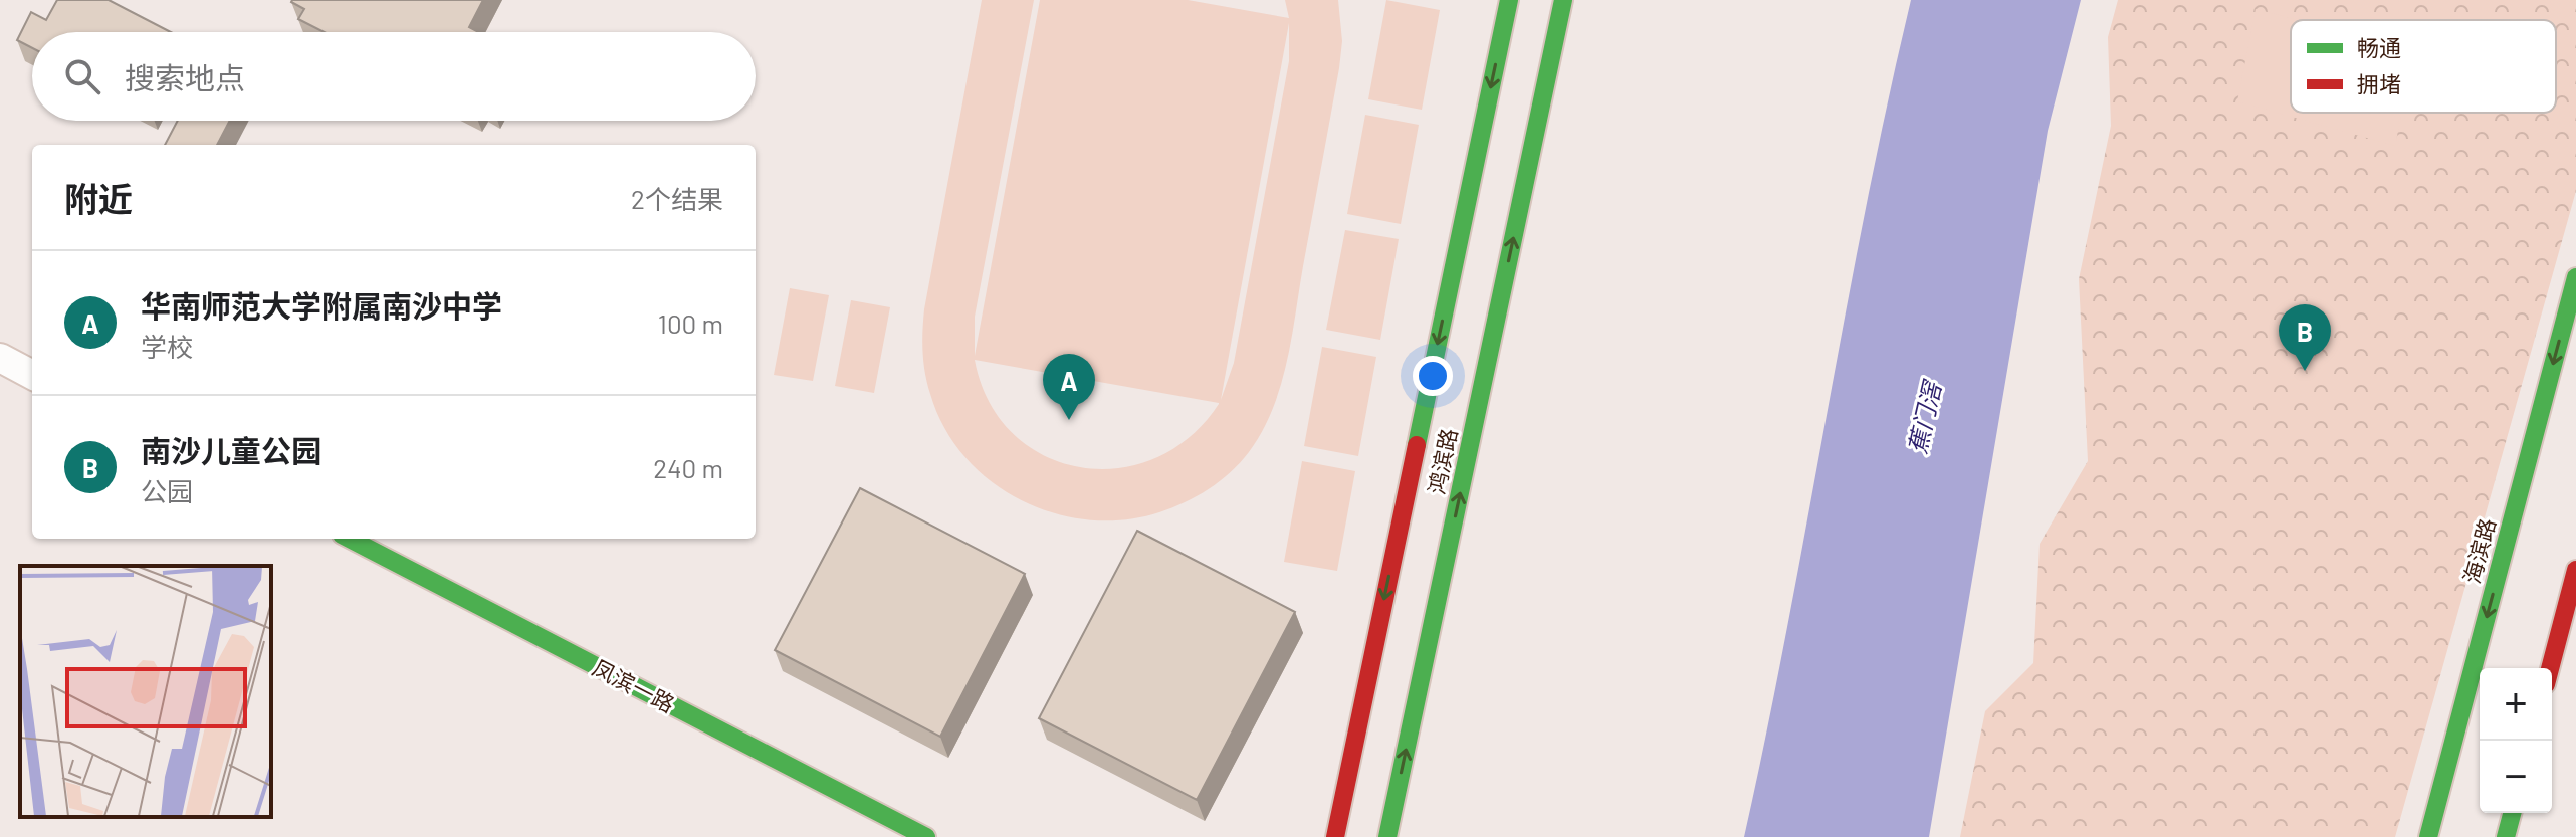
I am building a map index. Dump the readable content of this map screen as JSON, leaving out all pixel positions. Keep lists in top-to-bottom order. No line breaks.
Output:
{"streets":{"street":["鸿滨路","海滨路","凤滨一路"]},"one_way":["海滨路"],"water":["蕉门滘"],"legend":["畅通","拥堵"],"page":{"search":"搜索地点","heading":["附近","2个结果"],"list":[{"mark":"A","name":"华南师范大学附属南沙中学","note":"学校","value":"100 m"},{"mark":"B","name":"南沙儿童公园","note":"公园","value":"240 m"}],"pins":["B","A"],"map_buttons":["+","−"]}}
